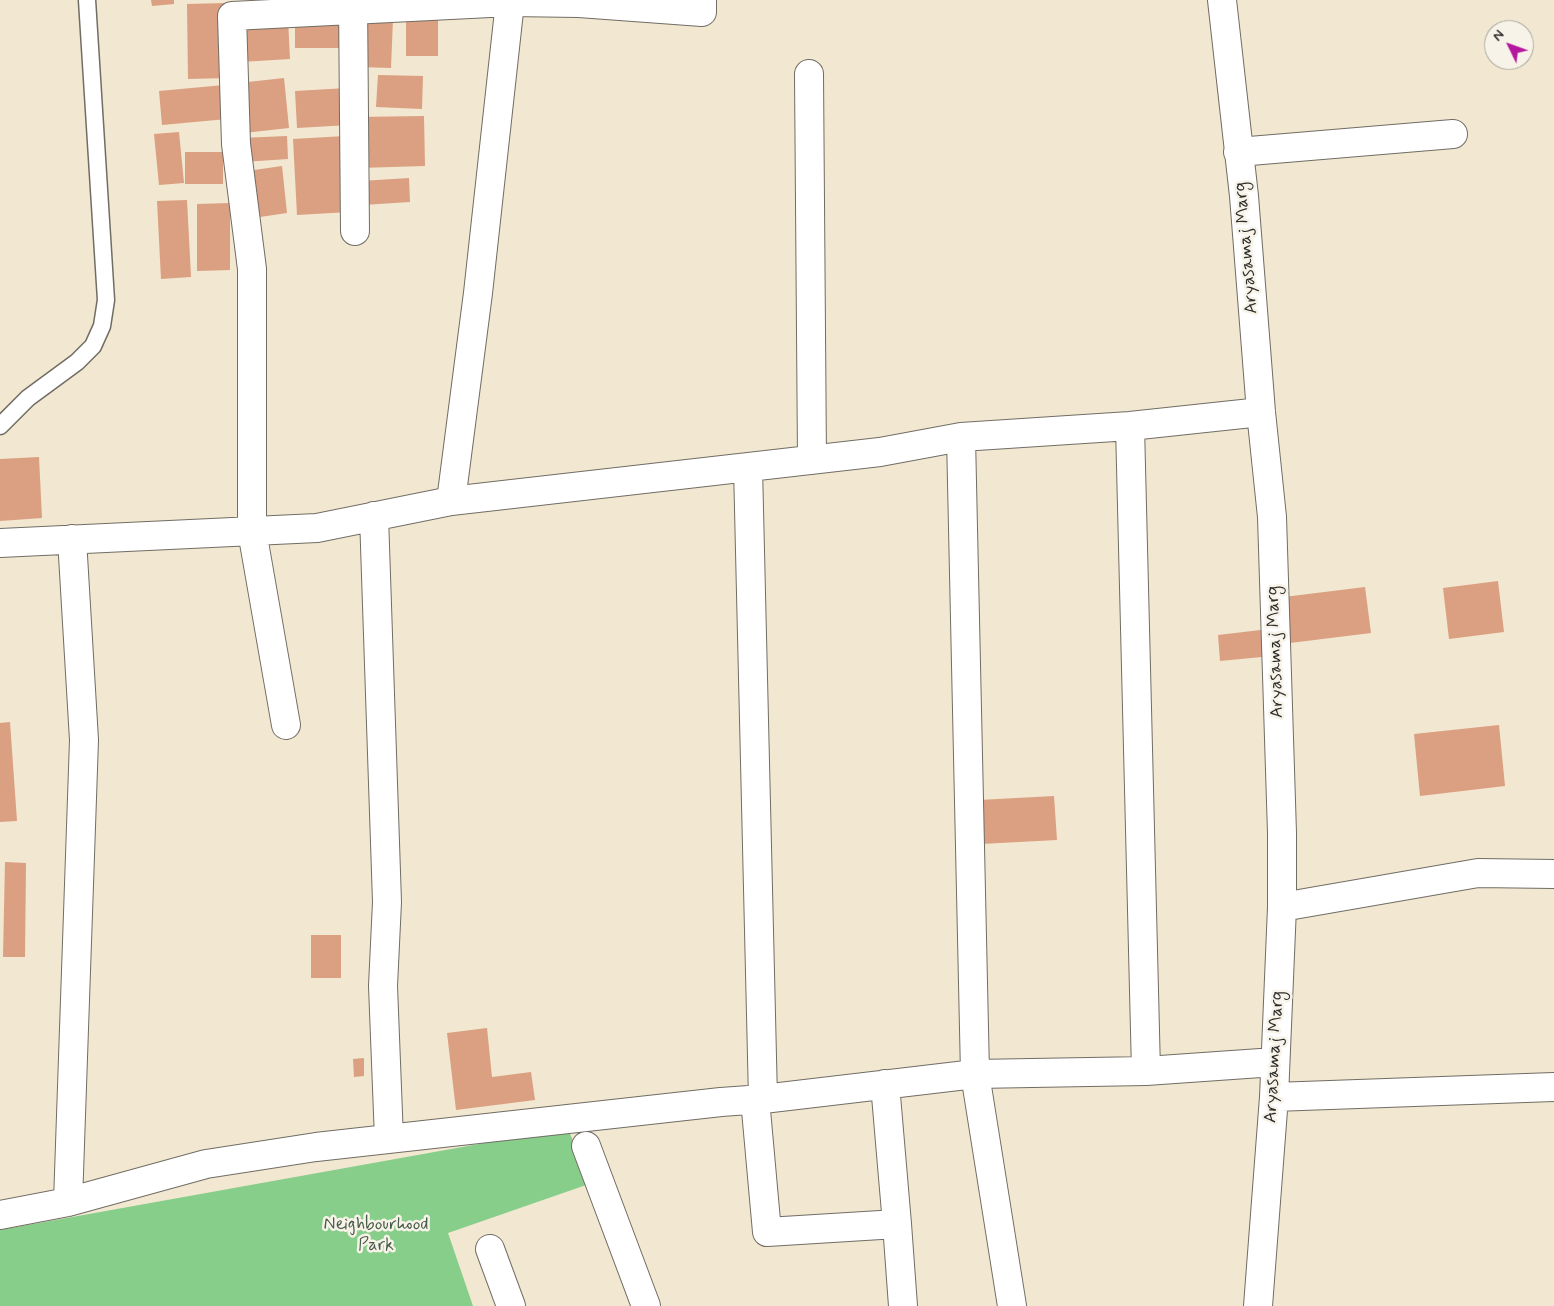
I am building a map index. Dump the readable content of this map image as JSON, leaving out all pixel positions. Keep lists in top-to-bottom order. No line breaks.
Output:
{"streets":{"street":["Aryasamaj Marg"]},"parks":["Neighbourhood Park"],"north":"top left"}
